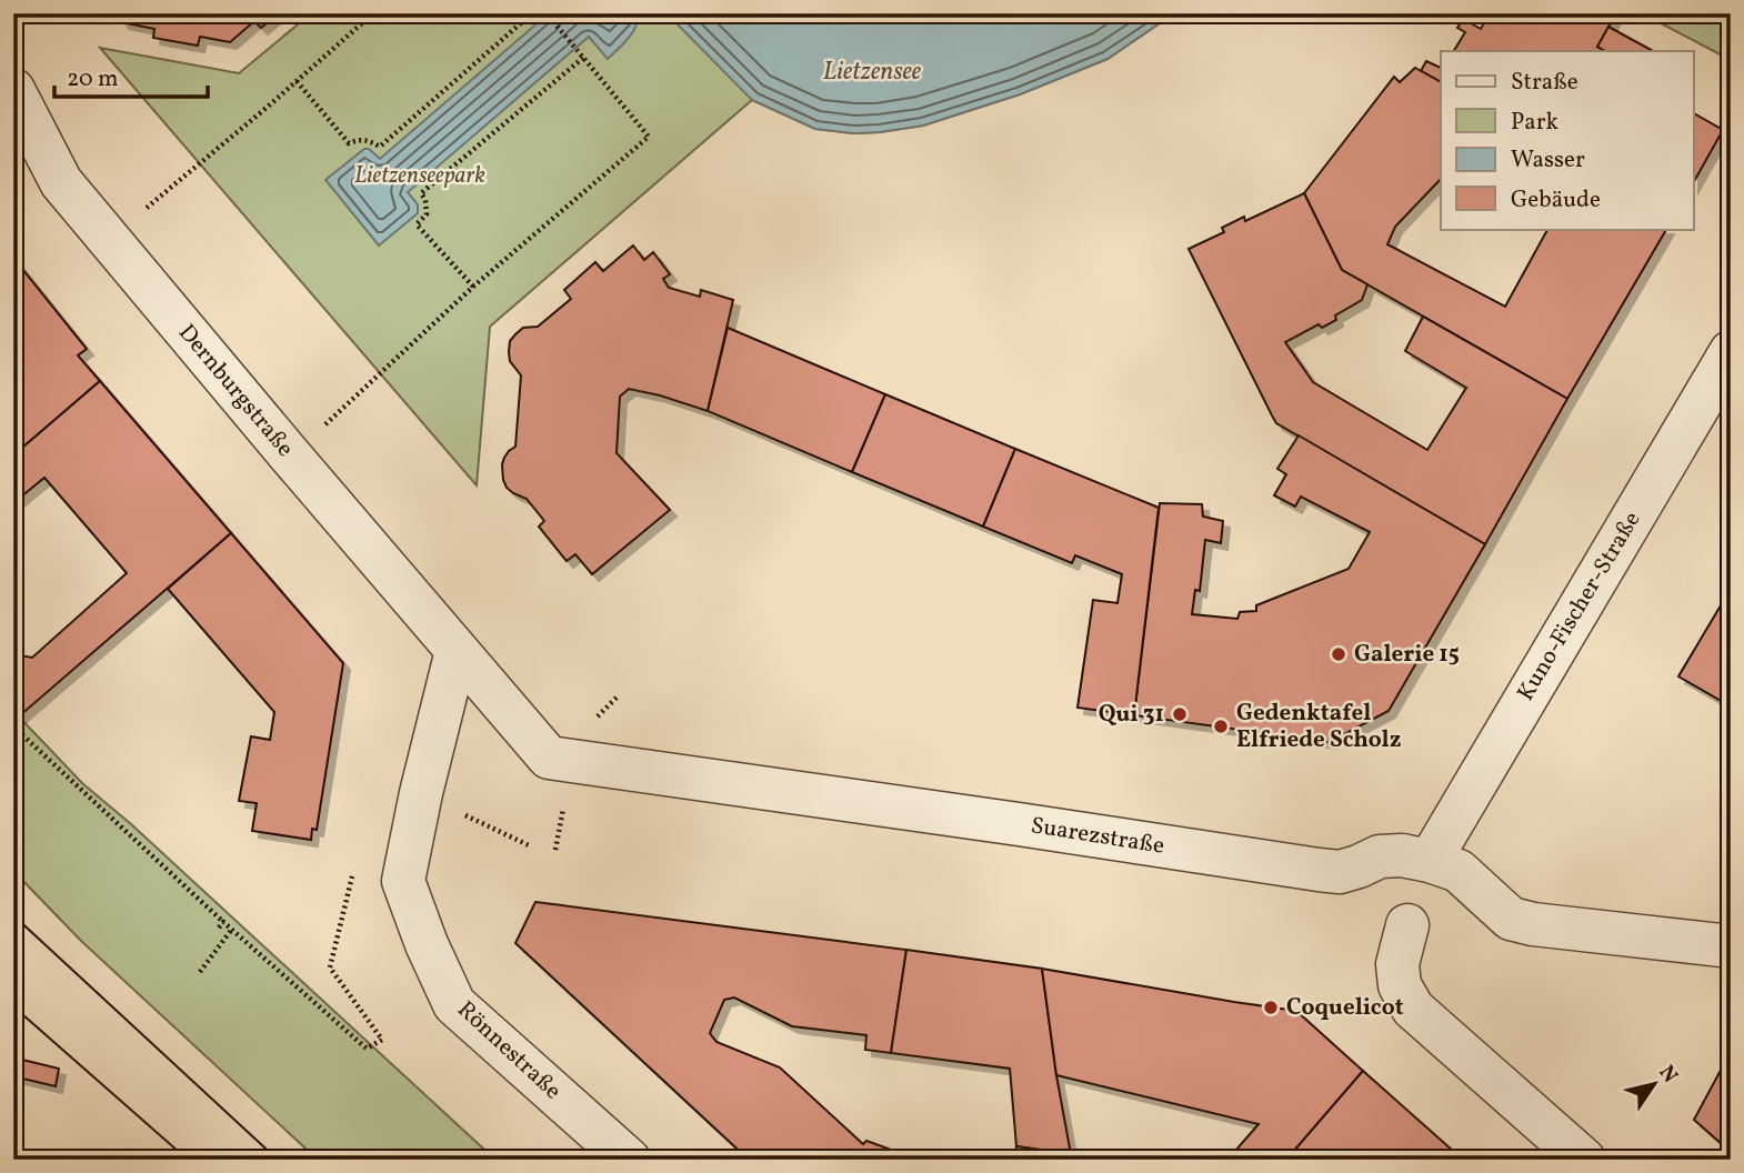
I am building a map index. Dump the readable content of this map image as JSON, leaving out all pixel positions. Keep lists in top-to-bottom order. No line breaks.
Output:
{"streets":{"street":["Dernburgstraße","Kuno-Fischer-Straße","Suarezstraße","Rönnestraße"]},"crossings":[["Dernburgstraße","Suarezstraße"],["Dernburgstraße","Rönnestraße"],["Kuno-Fischer-Straße","Suarezstraße"],["Suarezstraße","Rönnestraße"]],"water":["Lietzensee"],"parks":["Lietzenseepark"],"places":["Galerie 15","Qui 31","Gedenktafel Elfriede Scholz","Coquelicot"],"legend":["Straße","Park","Wasser","Gebäude"],"scale_bar":"20 m","north":"top right"}
